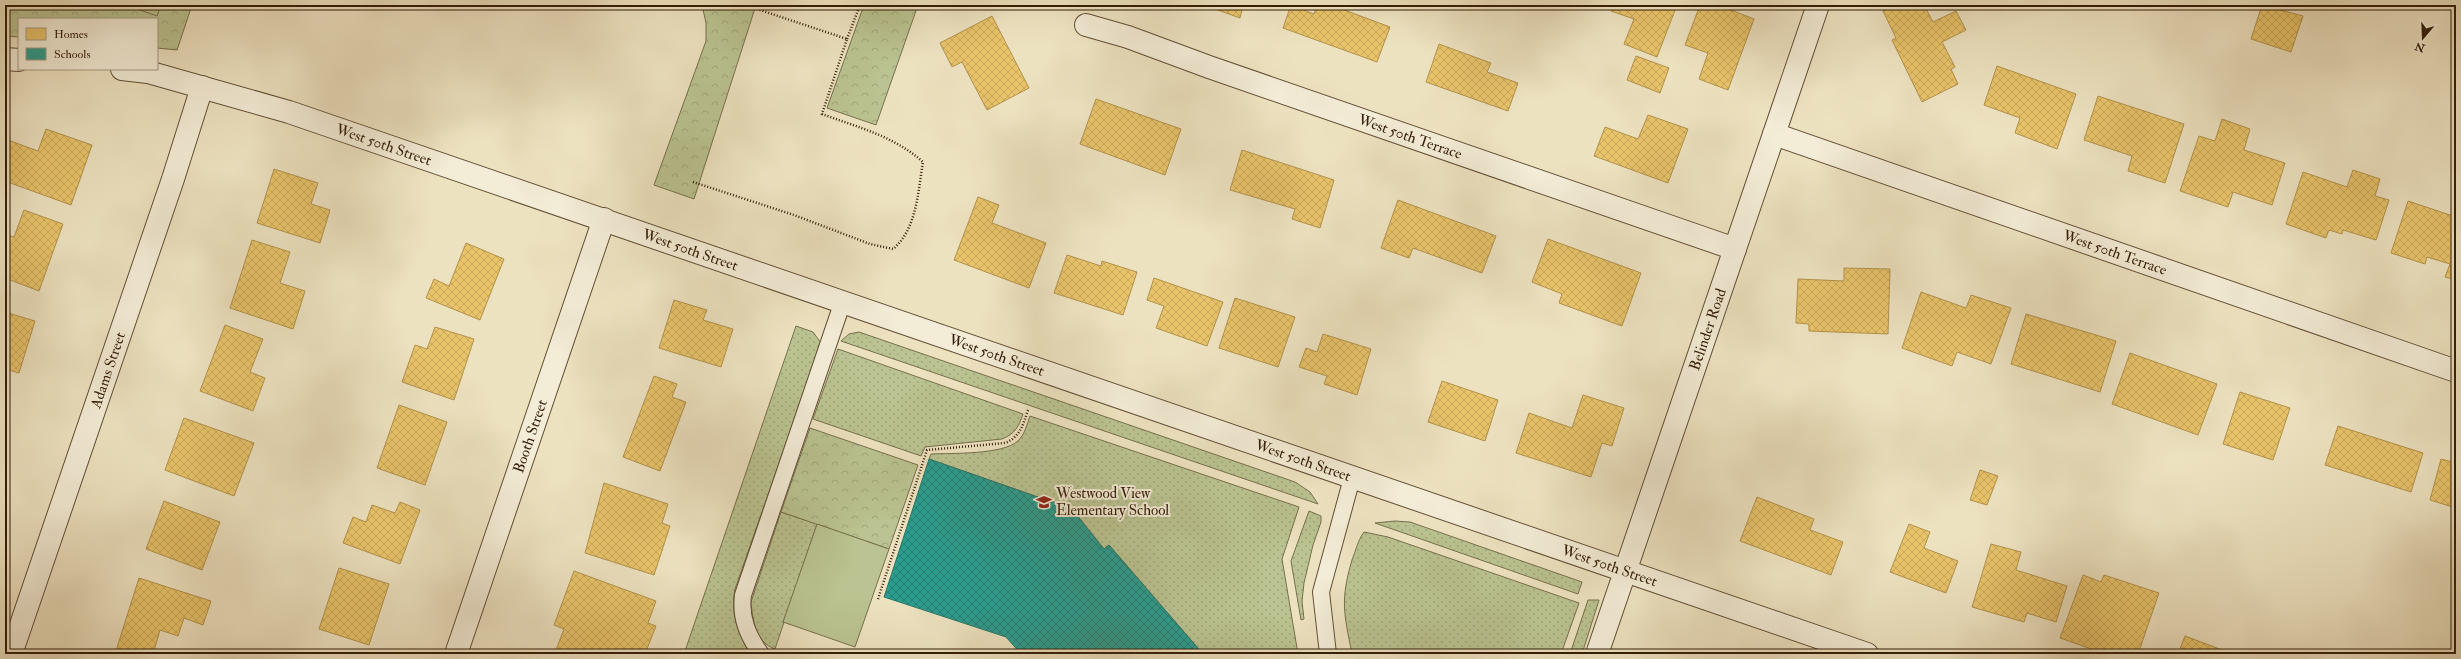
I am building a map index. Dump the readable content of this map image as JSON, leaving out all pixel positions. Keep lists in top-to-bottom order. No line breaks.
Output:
{"streets":{"street":["West 50th Terrace","West 50th Street","Belinder Road","Adams Street","Booth Street"]},"crossings":[["West 50th Terrace","Belinder Road"],["West 50th Street","Belinder Road"],["West 50th Street","Adams Street"],["West 50th Street","Booth Street"]],"places":{"school or university":["Westwood View Elementary School"]},"legend":["Homes","Schools"],"north":"bottom"}
